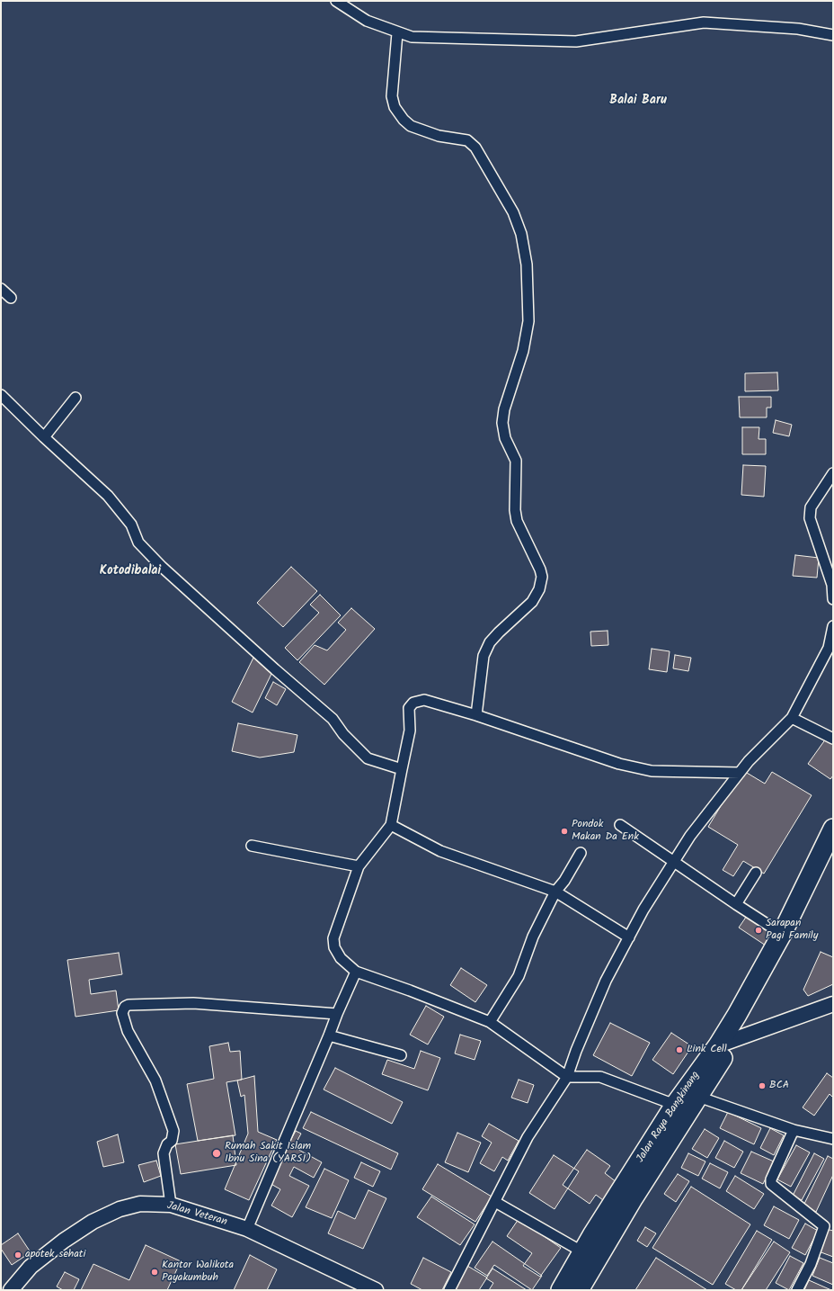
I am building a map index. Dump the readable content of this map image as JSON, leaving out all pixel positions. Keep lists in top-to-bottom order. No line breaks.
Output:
{"streets":{"highway":["Jalan Raya Bangkinang"],"main road":["Jalan Veteran"]},"districts":["Balai Baru","Kotodibalai"],"places":["Pondok Makan Da Enk","Sarapan Pagi Family","Link Cell","BCA","Rumah Sakit Islam Ibnu Sina (YARSI)","apotek sehati","Kantor Walikota Payakumbuh"]}
